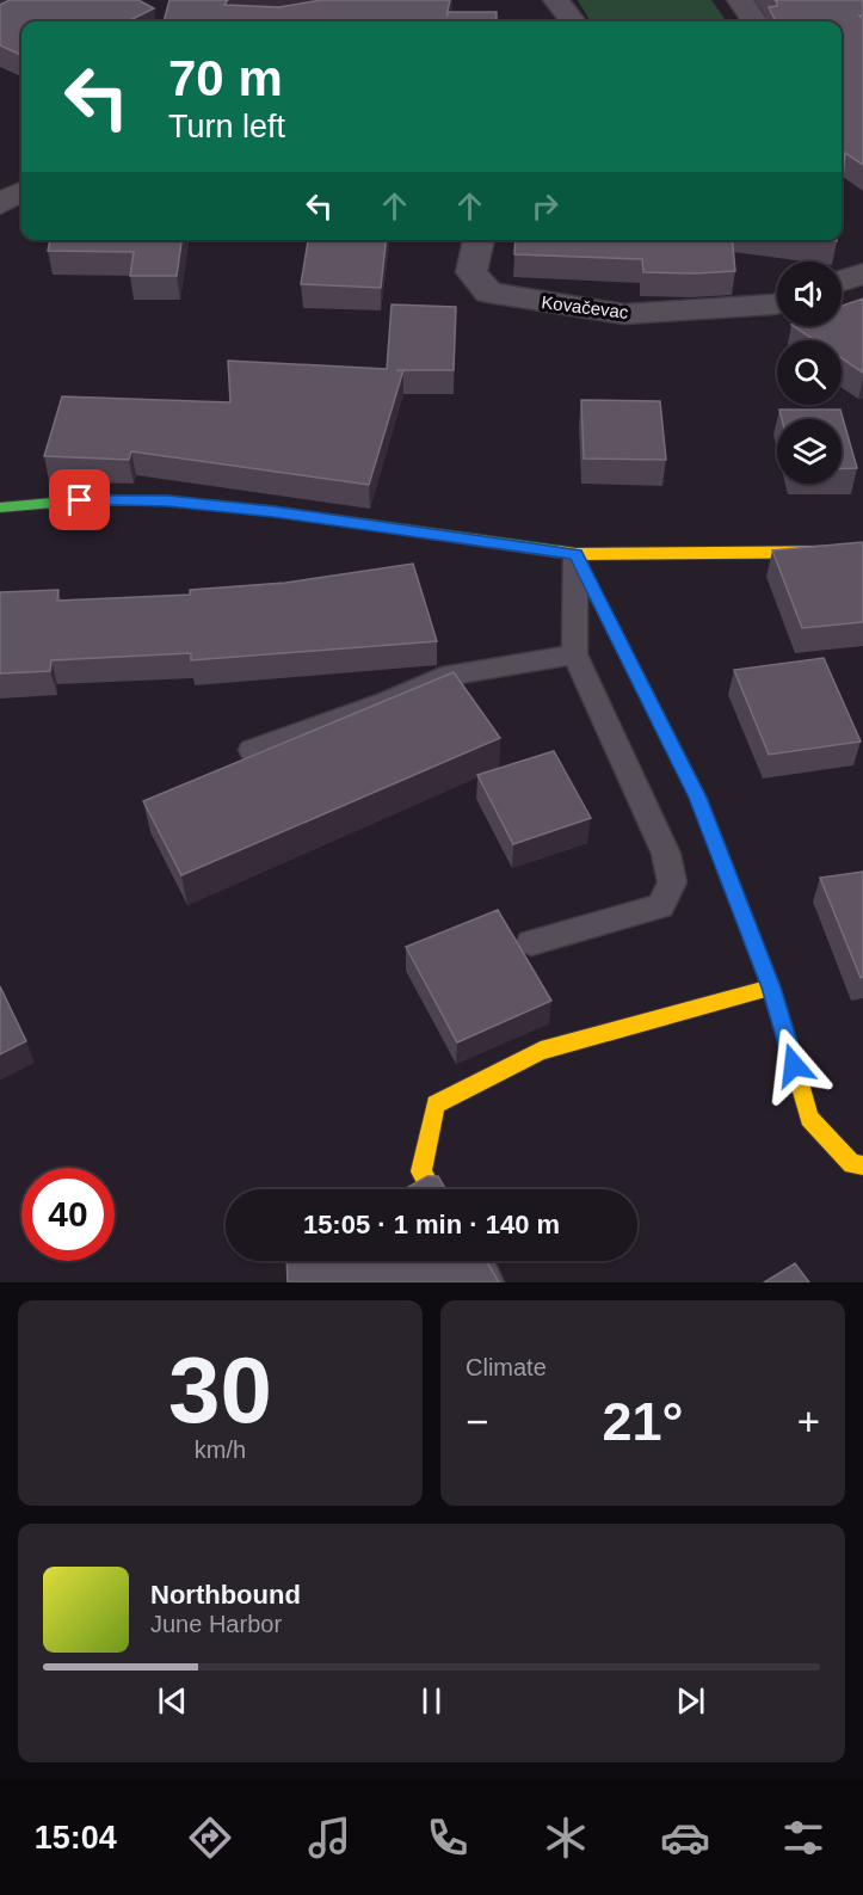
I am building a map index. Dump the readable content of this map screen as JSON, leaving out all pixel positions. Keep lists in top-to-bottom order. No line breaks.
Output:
{"streets":{"street":["Kovačevac"]},"page":{"turn":["70 m","Turn left"],"limit":"40","trip":"15:05 · 1 min · 140 m","tile":[["30","km/h"],"Climate"],"heat":["−","21°","+"],"song":["Northbound","June Harbor"],"tabs":"15:04"}}
